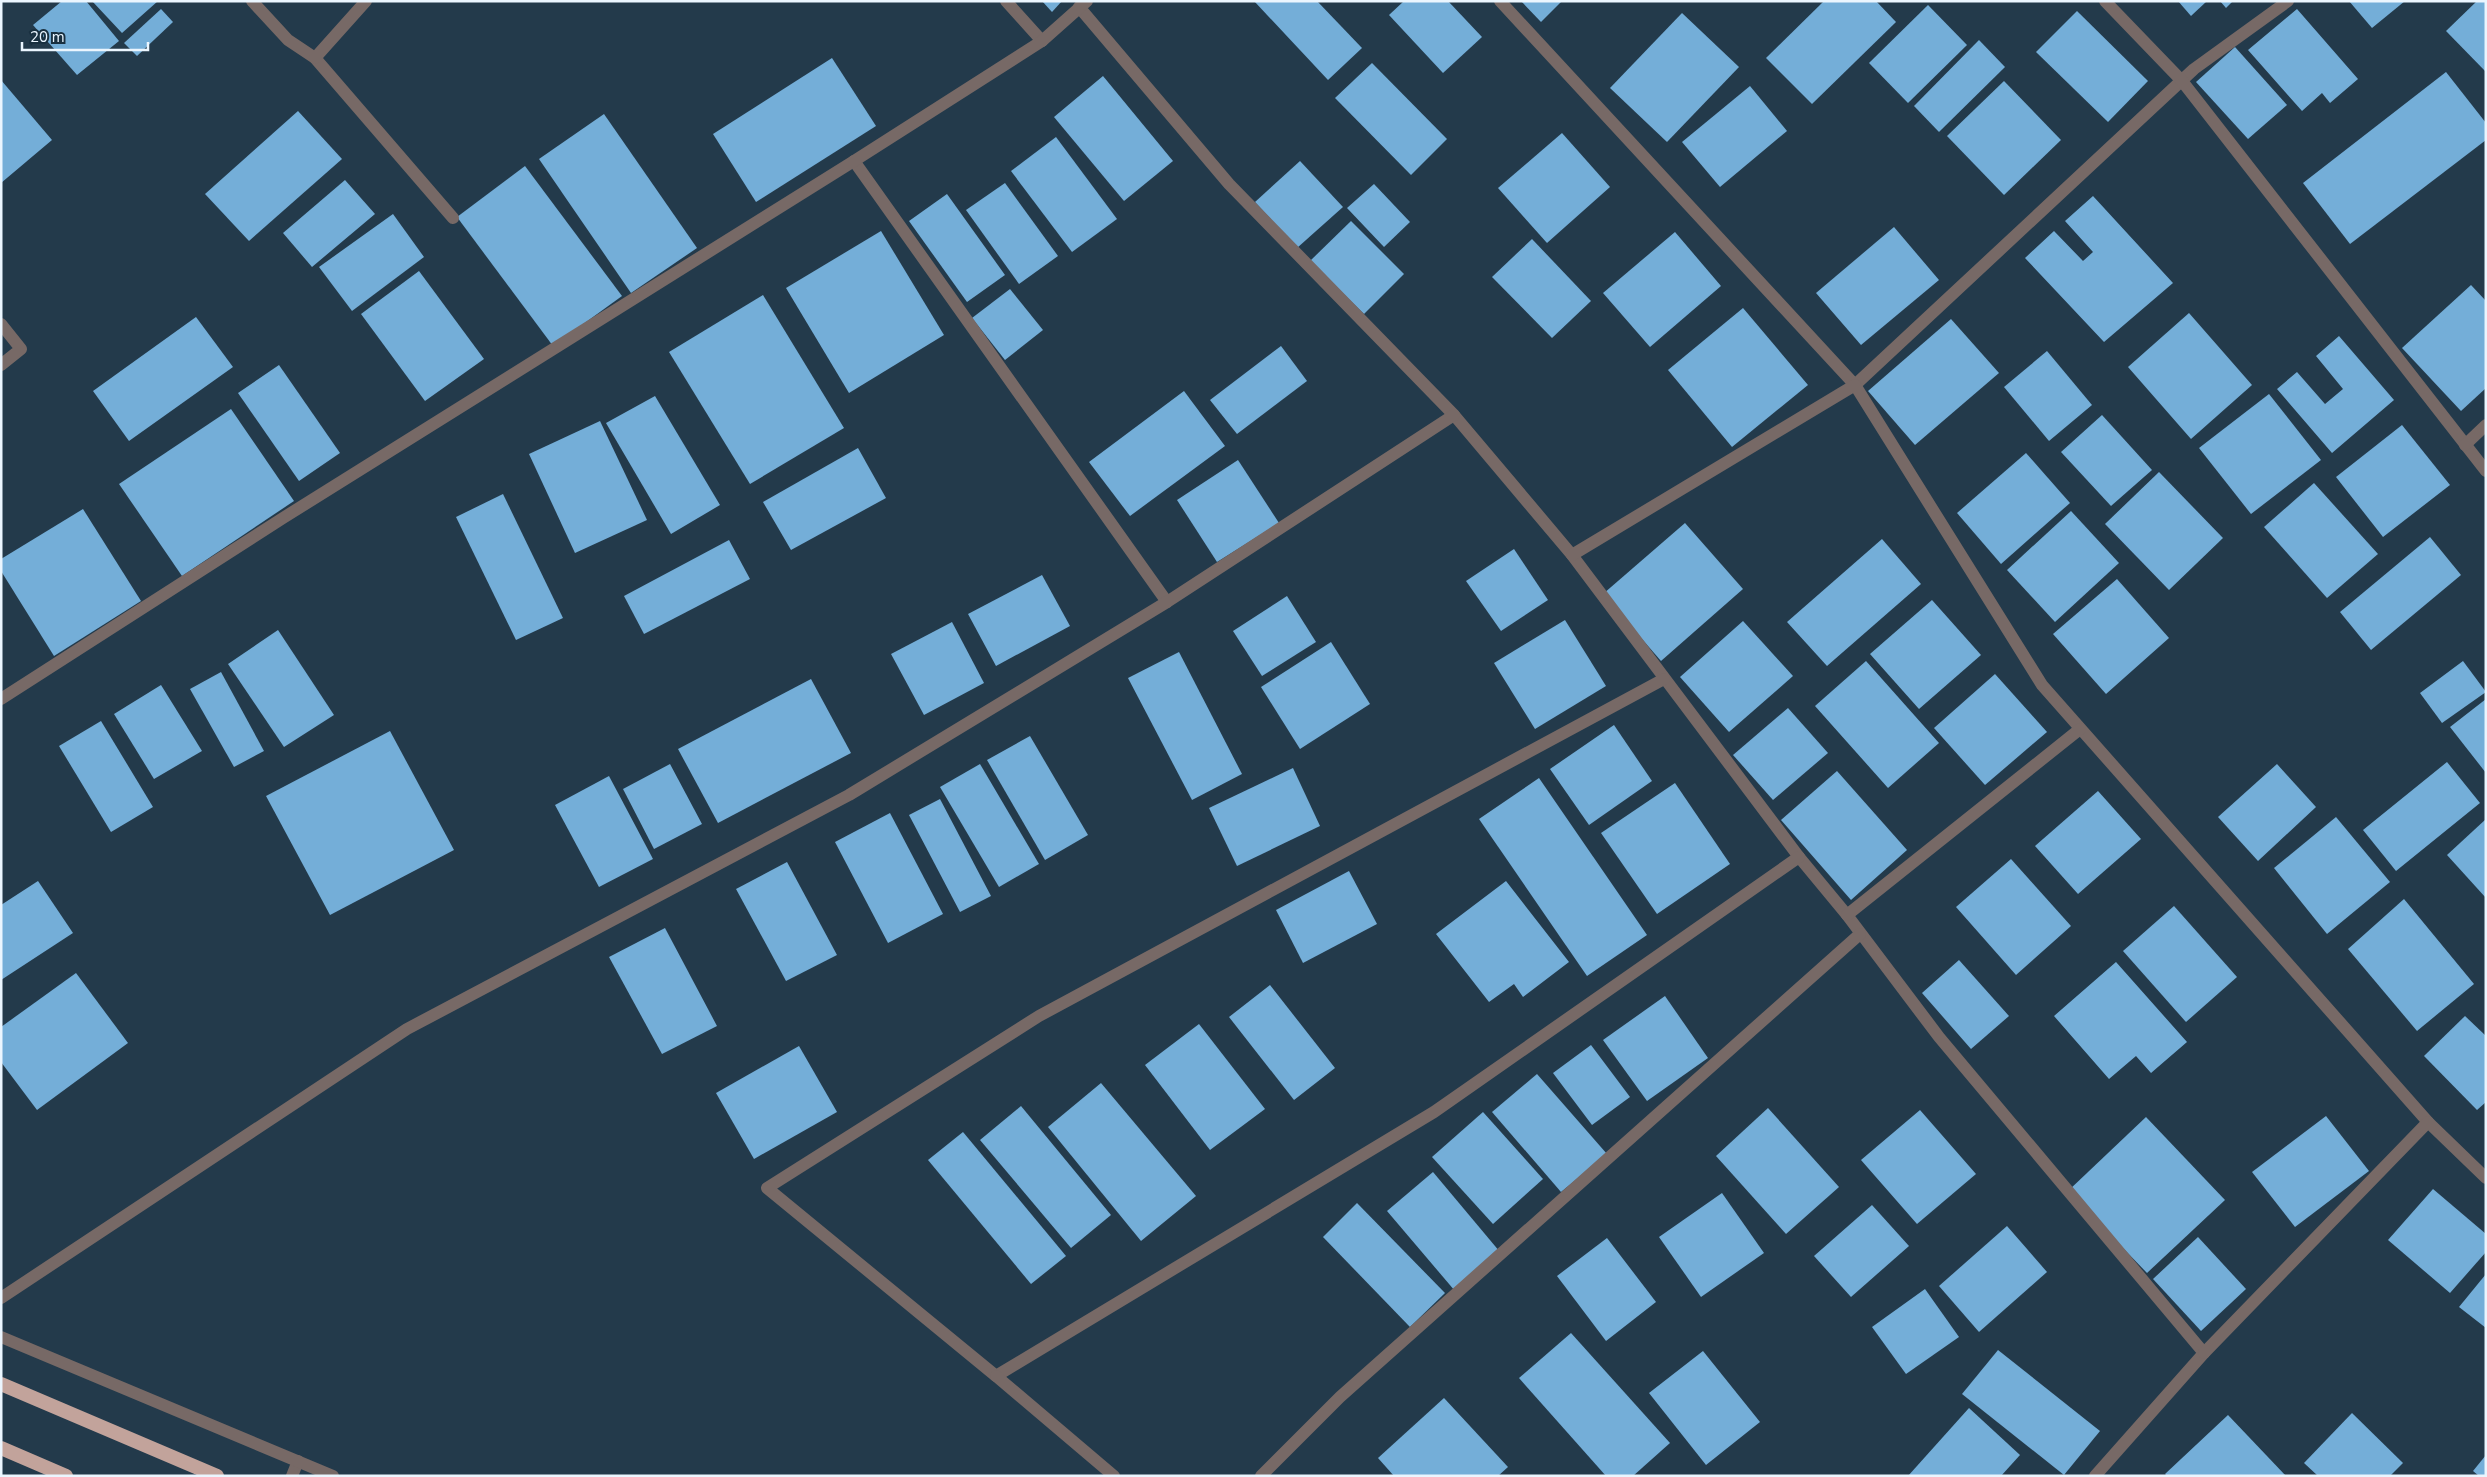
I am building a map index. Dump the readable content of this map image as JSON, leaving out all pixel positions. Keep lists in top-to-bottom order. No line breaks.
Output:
{"scale_bar":"20 m"}
